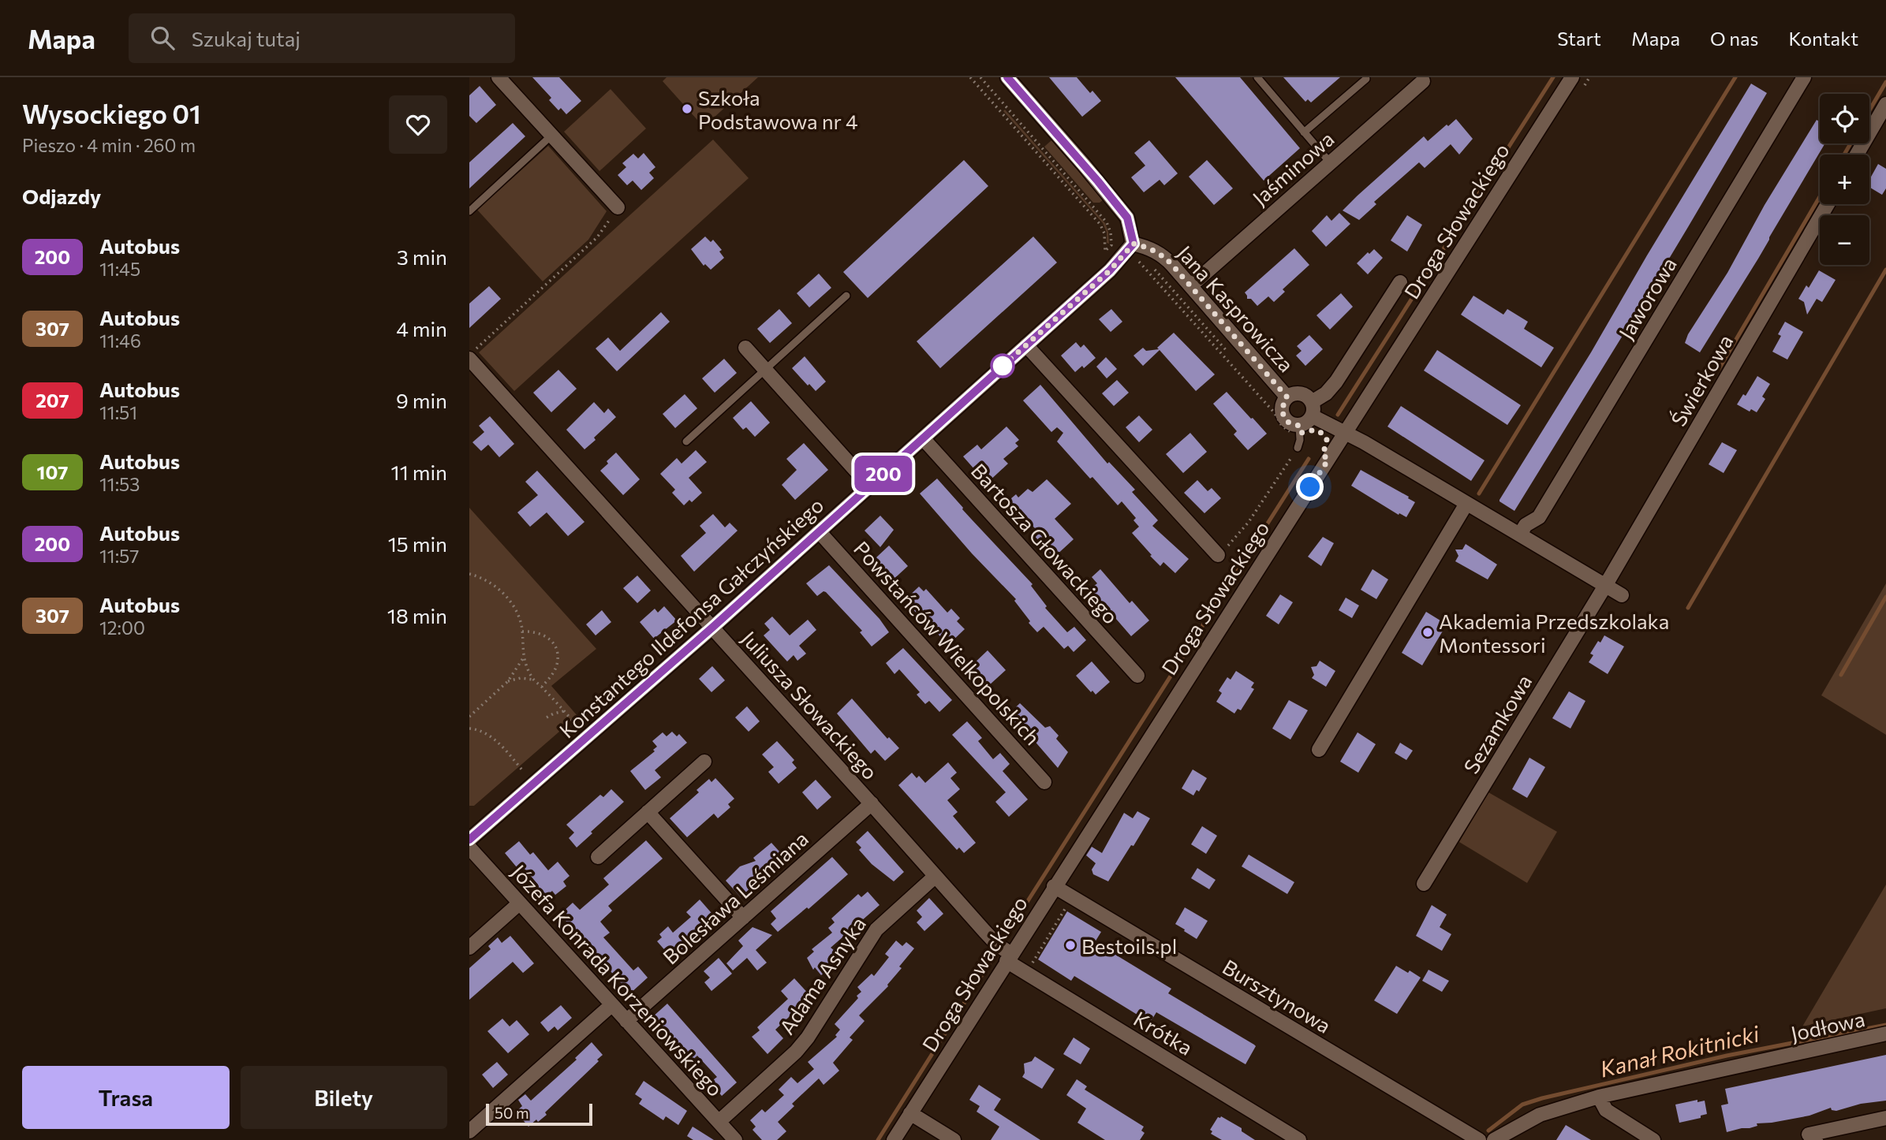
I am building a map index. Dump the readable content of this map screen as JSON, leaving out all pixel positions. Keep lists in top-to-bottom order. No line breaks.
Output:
{"streets":{"street":["Jaśminowa","Droga Słowackiego","Jaworowa","Jana Kasprowicza","Świerkowa","Bartosza Głowackiego","Konstantego Ildefonsa Gałczyńskiego","Powstańców Wielkopolskich","Juliusza Słowackiego","Sezamkowa","Bolesława Leśmiana","Adama Asnyka","Józefa Konrada Korzeniowskiego","Bursztynowa","Jodłowa","Krótka"]},"crossings":[["Jaśminowa","Jana Kasprowicza"],["Droga Słowackiego","Juliusza Słowackiego"],["Droga Słowackiego","Bursztynowa"],["Droga Słowackiego","Krótka"],["Jana Kasprowicza","Konstantego Ildefonsa Gałczyńskiego"],["Świerkowa","Sezamkowa"],["Bartosza Głowackiego","Konstantego Ildefonsa Gałczyńskiego"],["Konstantego Ildefonsa Gałczyńskiego","Powstańców Wielkopolskich"],["Konstantego Ildefonsa Gałczyńskiego","Juliusza Słowackiego"],["Juliusza Słowackiego","Bolesława Leśmiana"],["Juliusza Słowackiego","Adama Asnyka"],["Juliusza Słowackiego","Krótka"],["Bolesława Leśmiana","Józefa Konrada Korzeniowskiego"],["Adama Asnyka","Józefa Konrada Korzeniowskiego"]],"water":["Kanał Rokitnicki"],"places":["Szkoła Podstawowa nr 4","Akademia Przedszkolaka Montessori","Bestoils.pl"],"lines":["bus line 200"],"scale_bar":"50 m","page":{"header":"Mapa","search":"Szukaj tutaj","nav":["Start","Mapa","O nas","Kontakt"],"heading":[["Wysockiego 01","Pieszo · 4 min · 260 m"],"Odjazdy"],"on_map":"200","map_buttons":["+","−"],"list":[{"mark":"200","name":"Autobus","note":"11:45","value":"3 min"},{"mark":"307","name":"Autobus","note":"11:46","value":"4 min"},{"mark":"207","name":"Autobus","note":"11:51","value":"9 min"},{"mark":"107","name":"Autobus","note":"11:53","value":"11 min"},{"mark":"200","name":"Autobus","note":"11:57","value":"15 min"},{"mark":"307","name":"Autobus","note":"12:00","value":"18 min"}],"buttons":["Trasa","Bilety"],"scale":"50 m"}}
